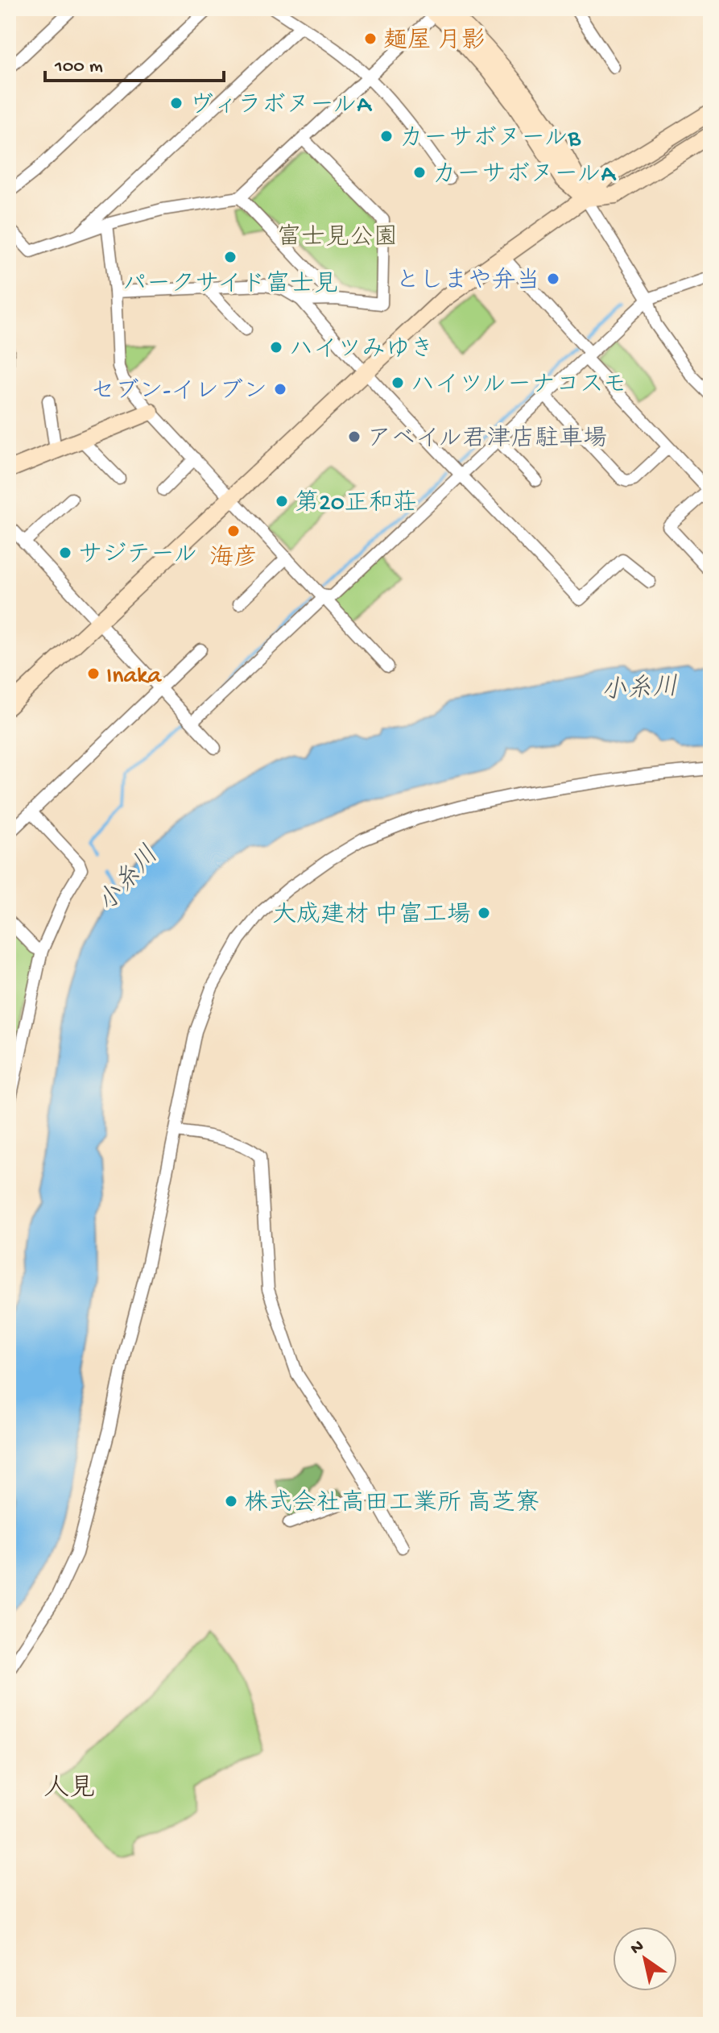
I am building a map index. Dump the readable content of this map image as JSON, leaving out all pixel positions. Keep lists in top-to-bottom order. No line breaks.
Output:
{"districts":["人見"],"water":["小糸川"],"parks":["富士見公園"],"places":["麺屋 月影","ヴィラボヌールA","カーサボヌールB","カーサボヌールA","パークサイド富士見","としまや弁当","ハイツみゆき","ハイツルーナコスモ","セブン-イレブン","アベイル君津店駐車場","第20正和荘","海彦","サジテール","Inaka","大成建材 中富工場","株式会社高田工業所 高芝寮"],"scale_bar":"100 m","north":"top left"}
